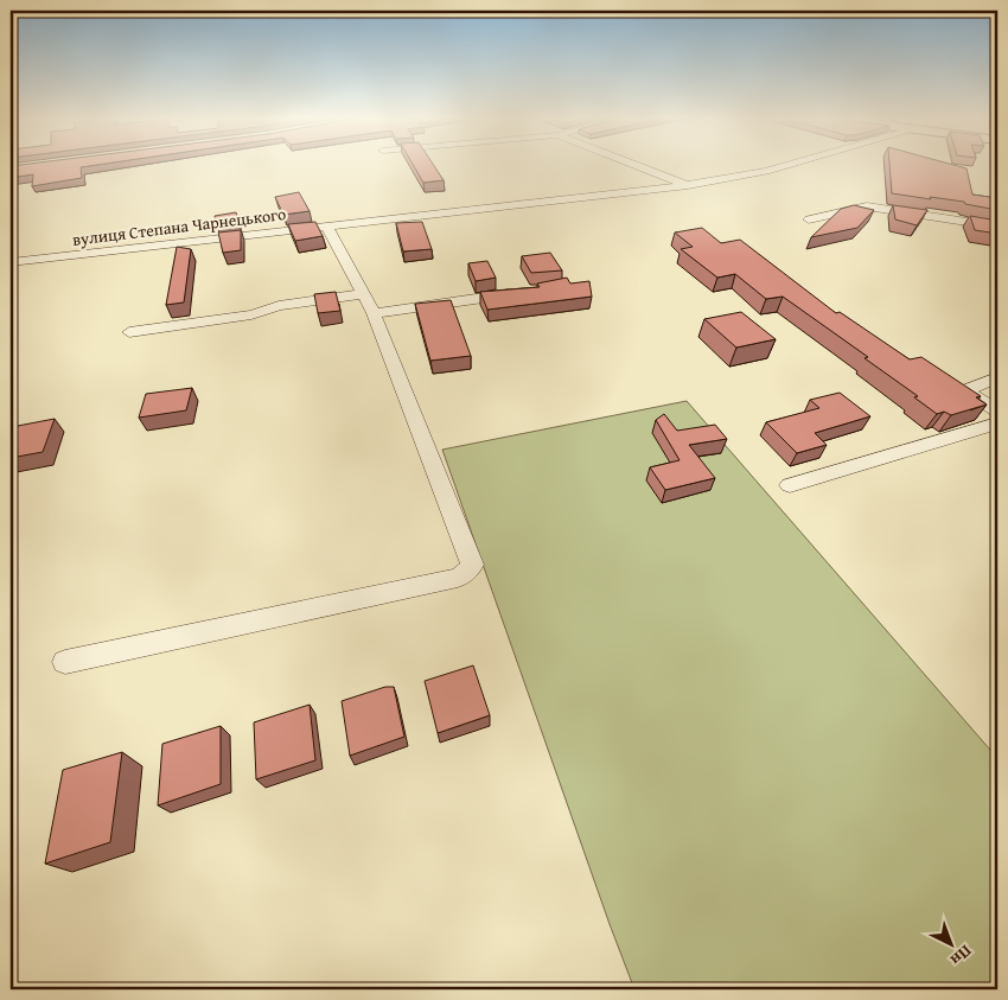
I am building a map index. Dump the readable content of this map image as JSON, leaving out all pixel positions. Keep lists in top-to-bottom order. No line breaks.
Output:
{"streets":{"street":["вулиця Степана Чарнецького"]},"north":"bottom right"}
